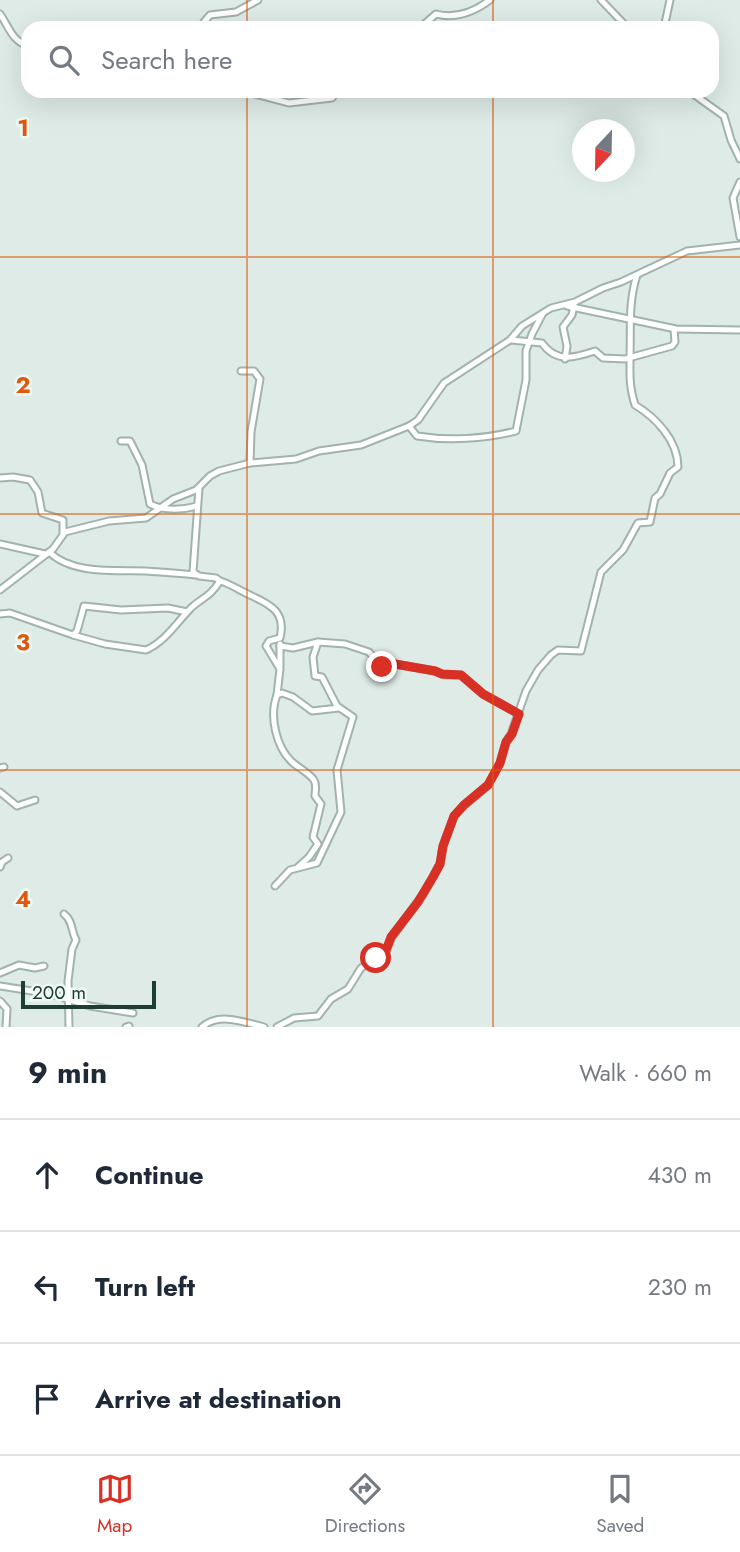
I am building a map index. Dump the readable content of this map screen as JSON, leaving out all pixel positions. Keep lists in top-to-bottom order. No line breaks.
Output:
{"scale_bar":"200 m","north":"bottom","page":{"search":"Search here","scale":"200 m","heading":["9 min","Walk · 660 m"],"list":[["Continue","430 m"],["Turn left","230 m"],"Arrive at destination"],"nav":["Map","Directions","Saved"]},"grid":{"rows":["1","2","3","4"]}}
